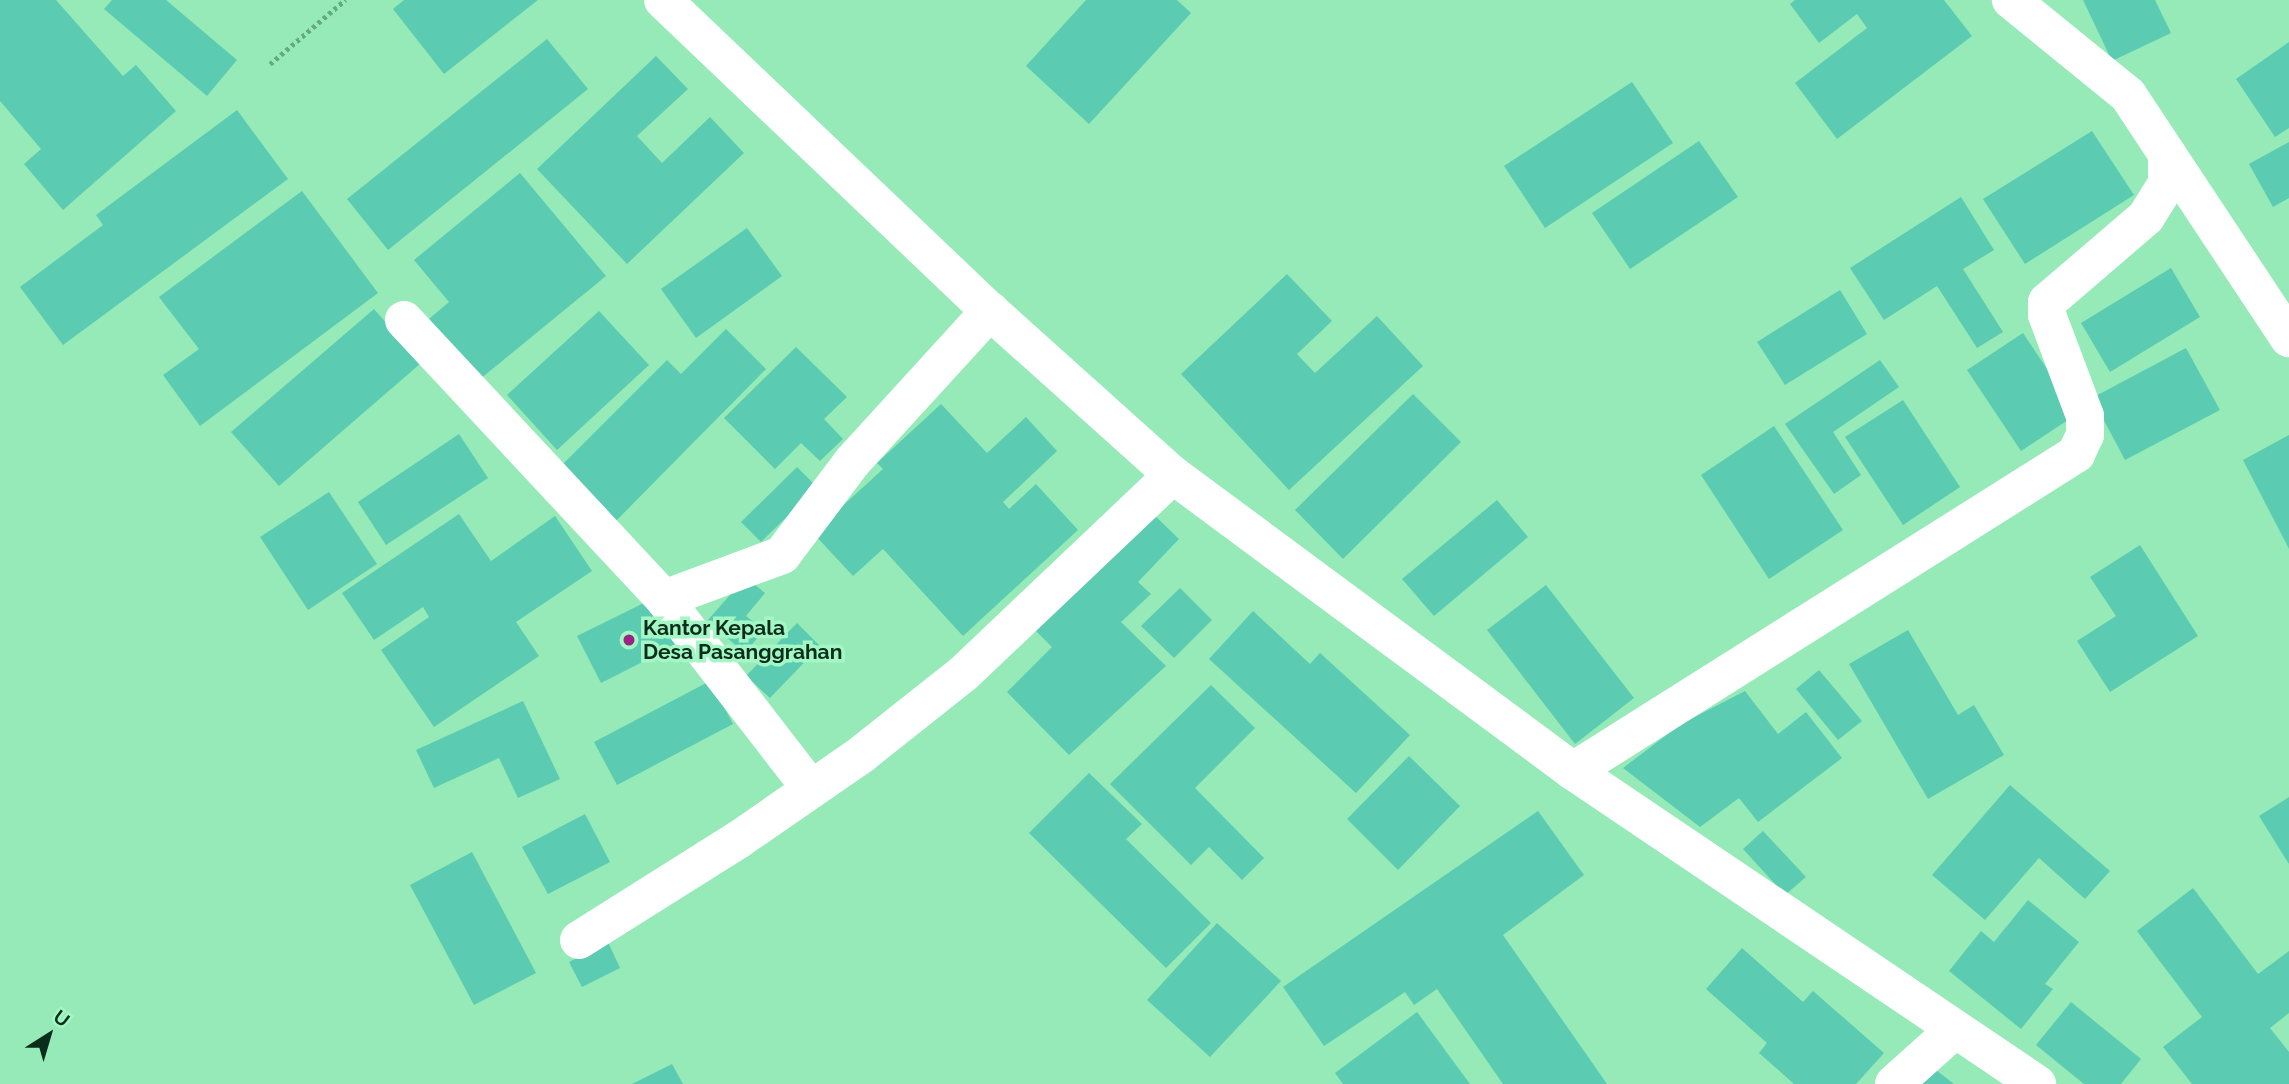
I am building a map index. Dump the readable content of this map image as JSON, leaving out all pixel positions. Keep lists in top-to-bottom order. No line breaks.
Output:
{"places":["Kantor Kepala Desa Pasanggrahan"],"north":"top right"}
